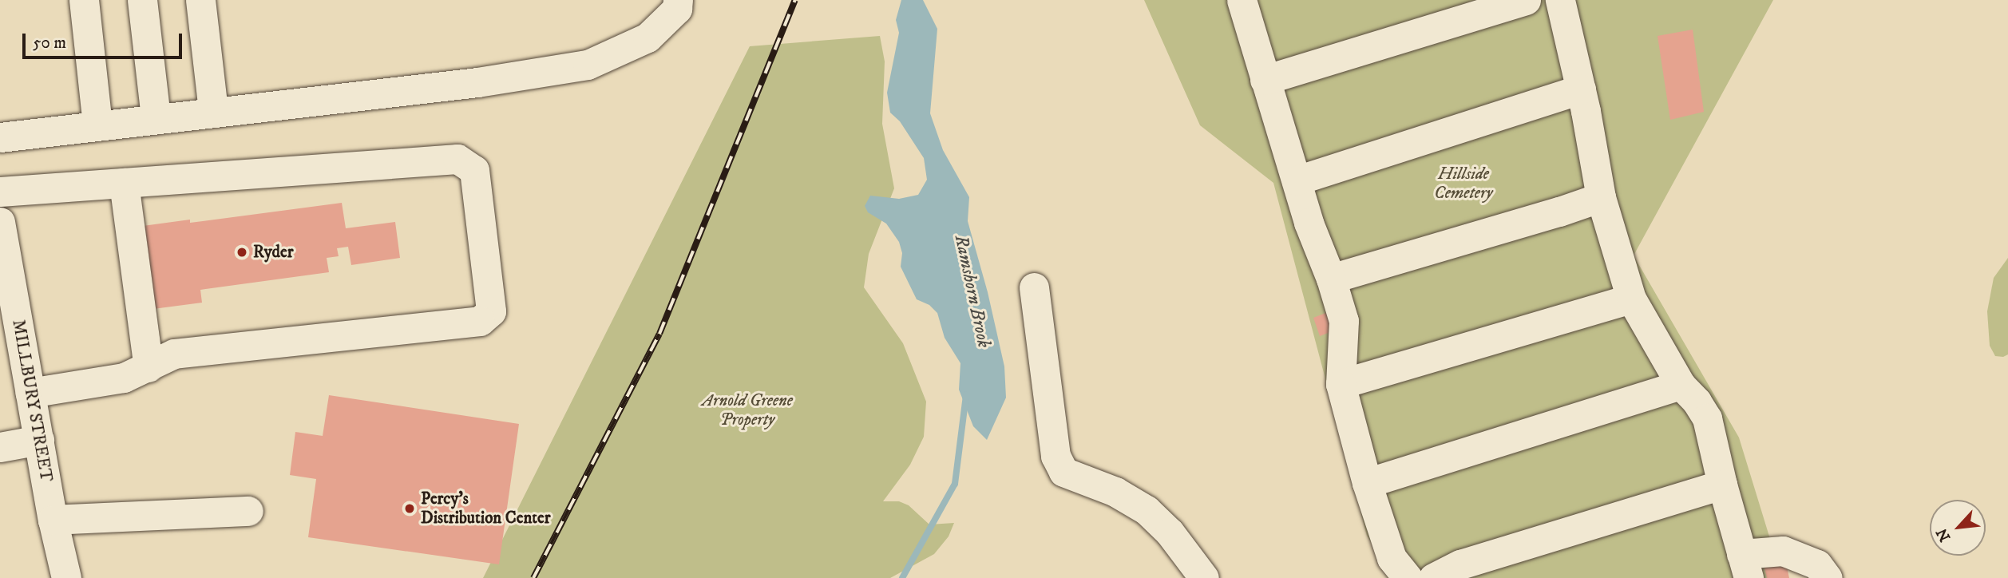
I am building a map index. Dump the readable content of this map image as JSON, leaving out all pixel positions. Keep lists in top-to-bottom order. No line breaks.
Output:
{"streets":{"street":["MILLBURY STREET"]},"water":["Ramshorn Brook"],"parks":["Hillside Cemetery","Arnold Greene Property"],"places":["Ryder","Percy's Distribution Center"],"scale_bar":"50 m","north":"bottom left"}
